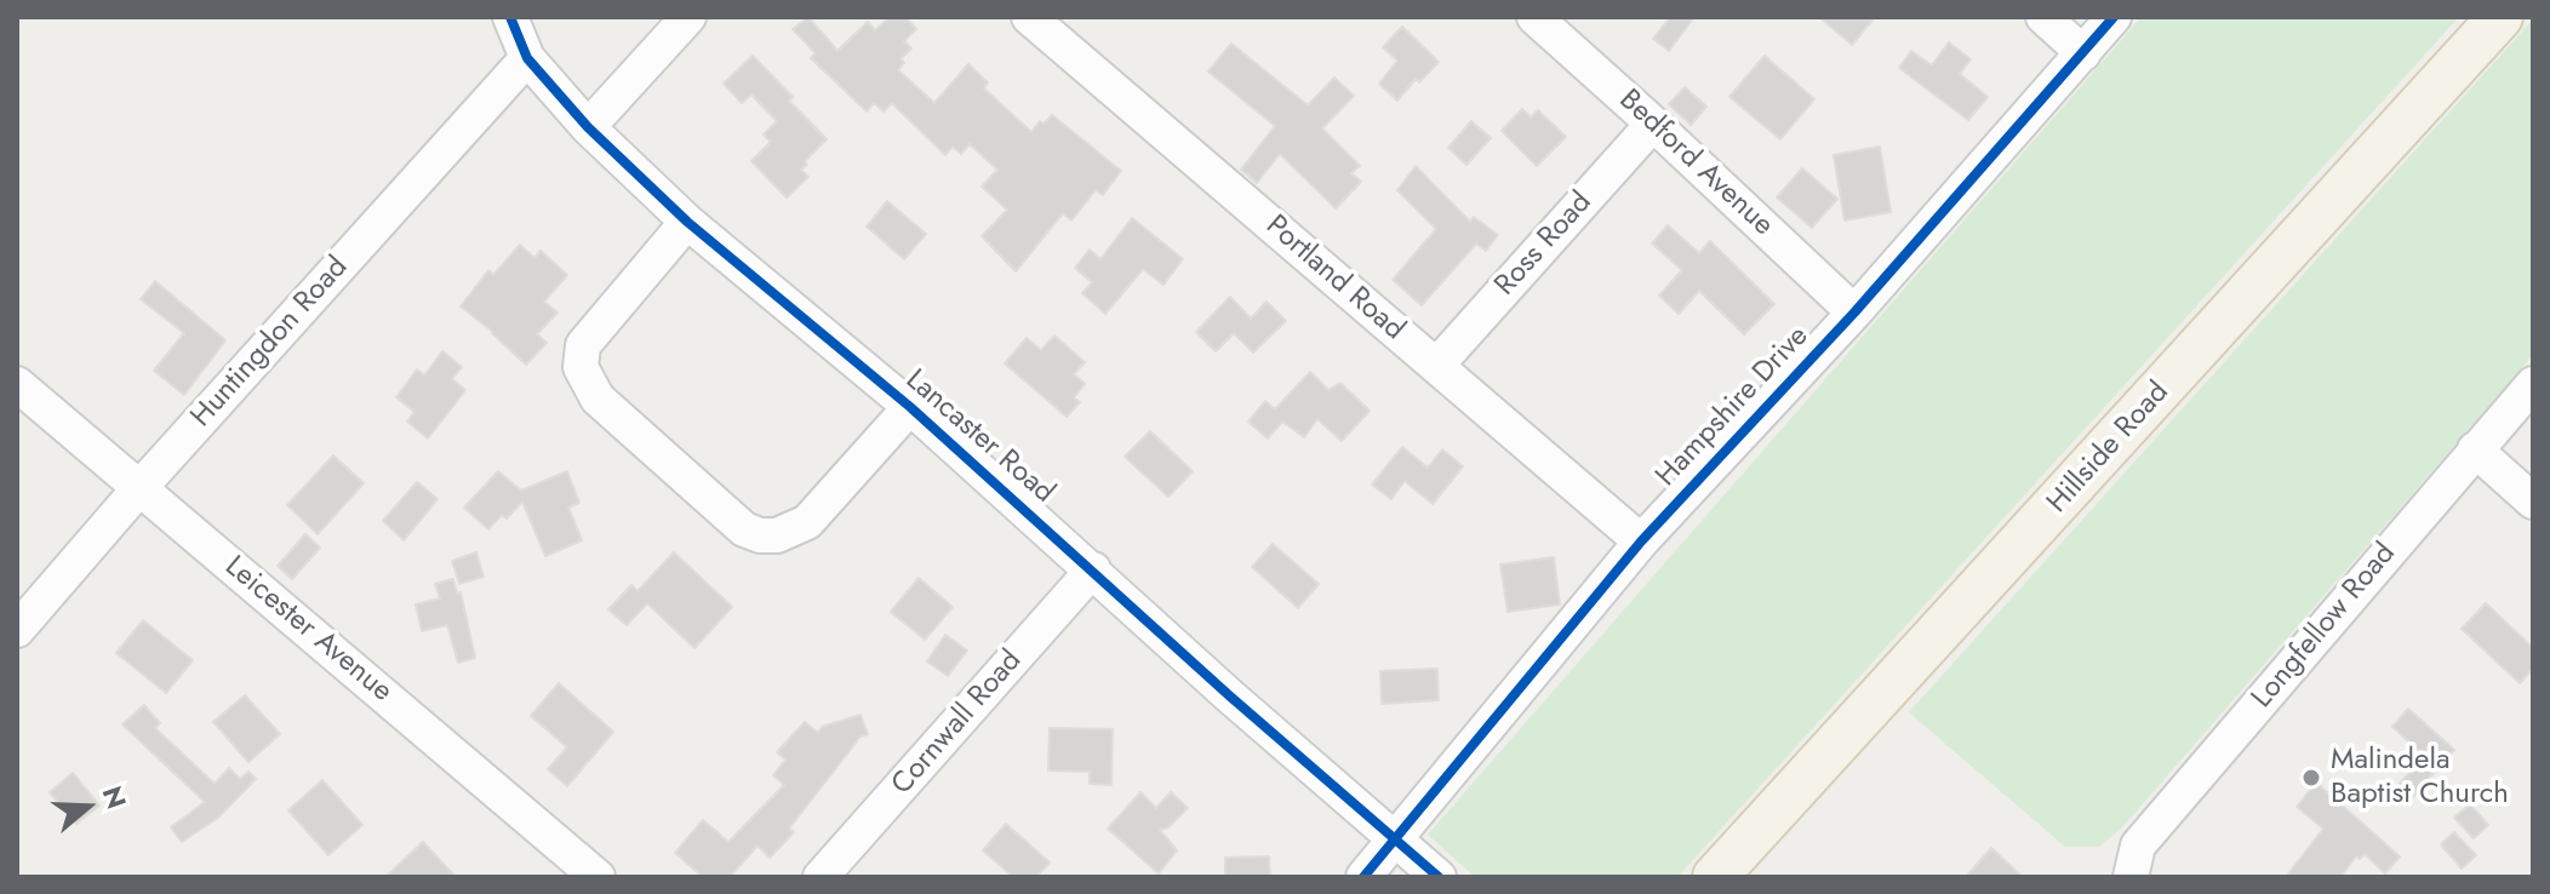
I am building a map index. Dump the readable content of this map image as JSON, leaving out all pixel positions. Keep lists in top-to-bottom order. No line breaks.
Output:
{"streets":{"main road":["Hillside Road"],"street":["Bedford Avenue","Ross Road","Portland Road","Huntingdon Road","Hampshire Drive","Lancaster Road","Longfellow Road","Leicester Avenue","Cornwall Road"]},"crossings":[["Bedford Avenue","Ross Road"],["Bedford Avenue","Hampshire Drive"],["Ross Road","Portland Road"],["Portland Road","Hampshire Drive"],["Huntingdon Road","Lancaster Road"],["Huntingdon Road","Leicester Avenue"],["Hampshire Drive","Lancaster Road"],["Lancaster Road","Cornwall Road"]],"places":["Malindela Baptist Church"],"north":"right"}
